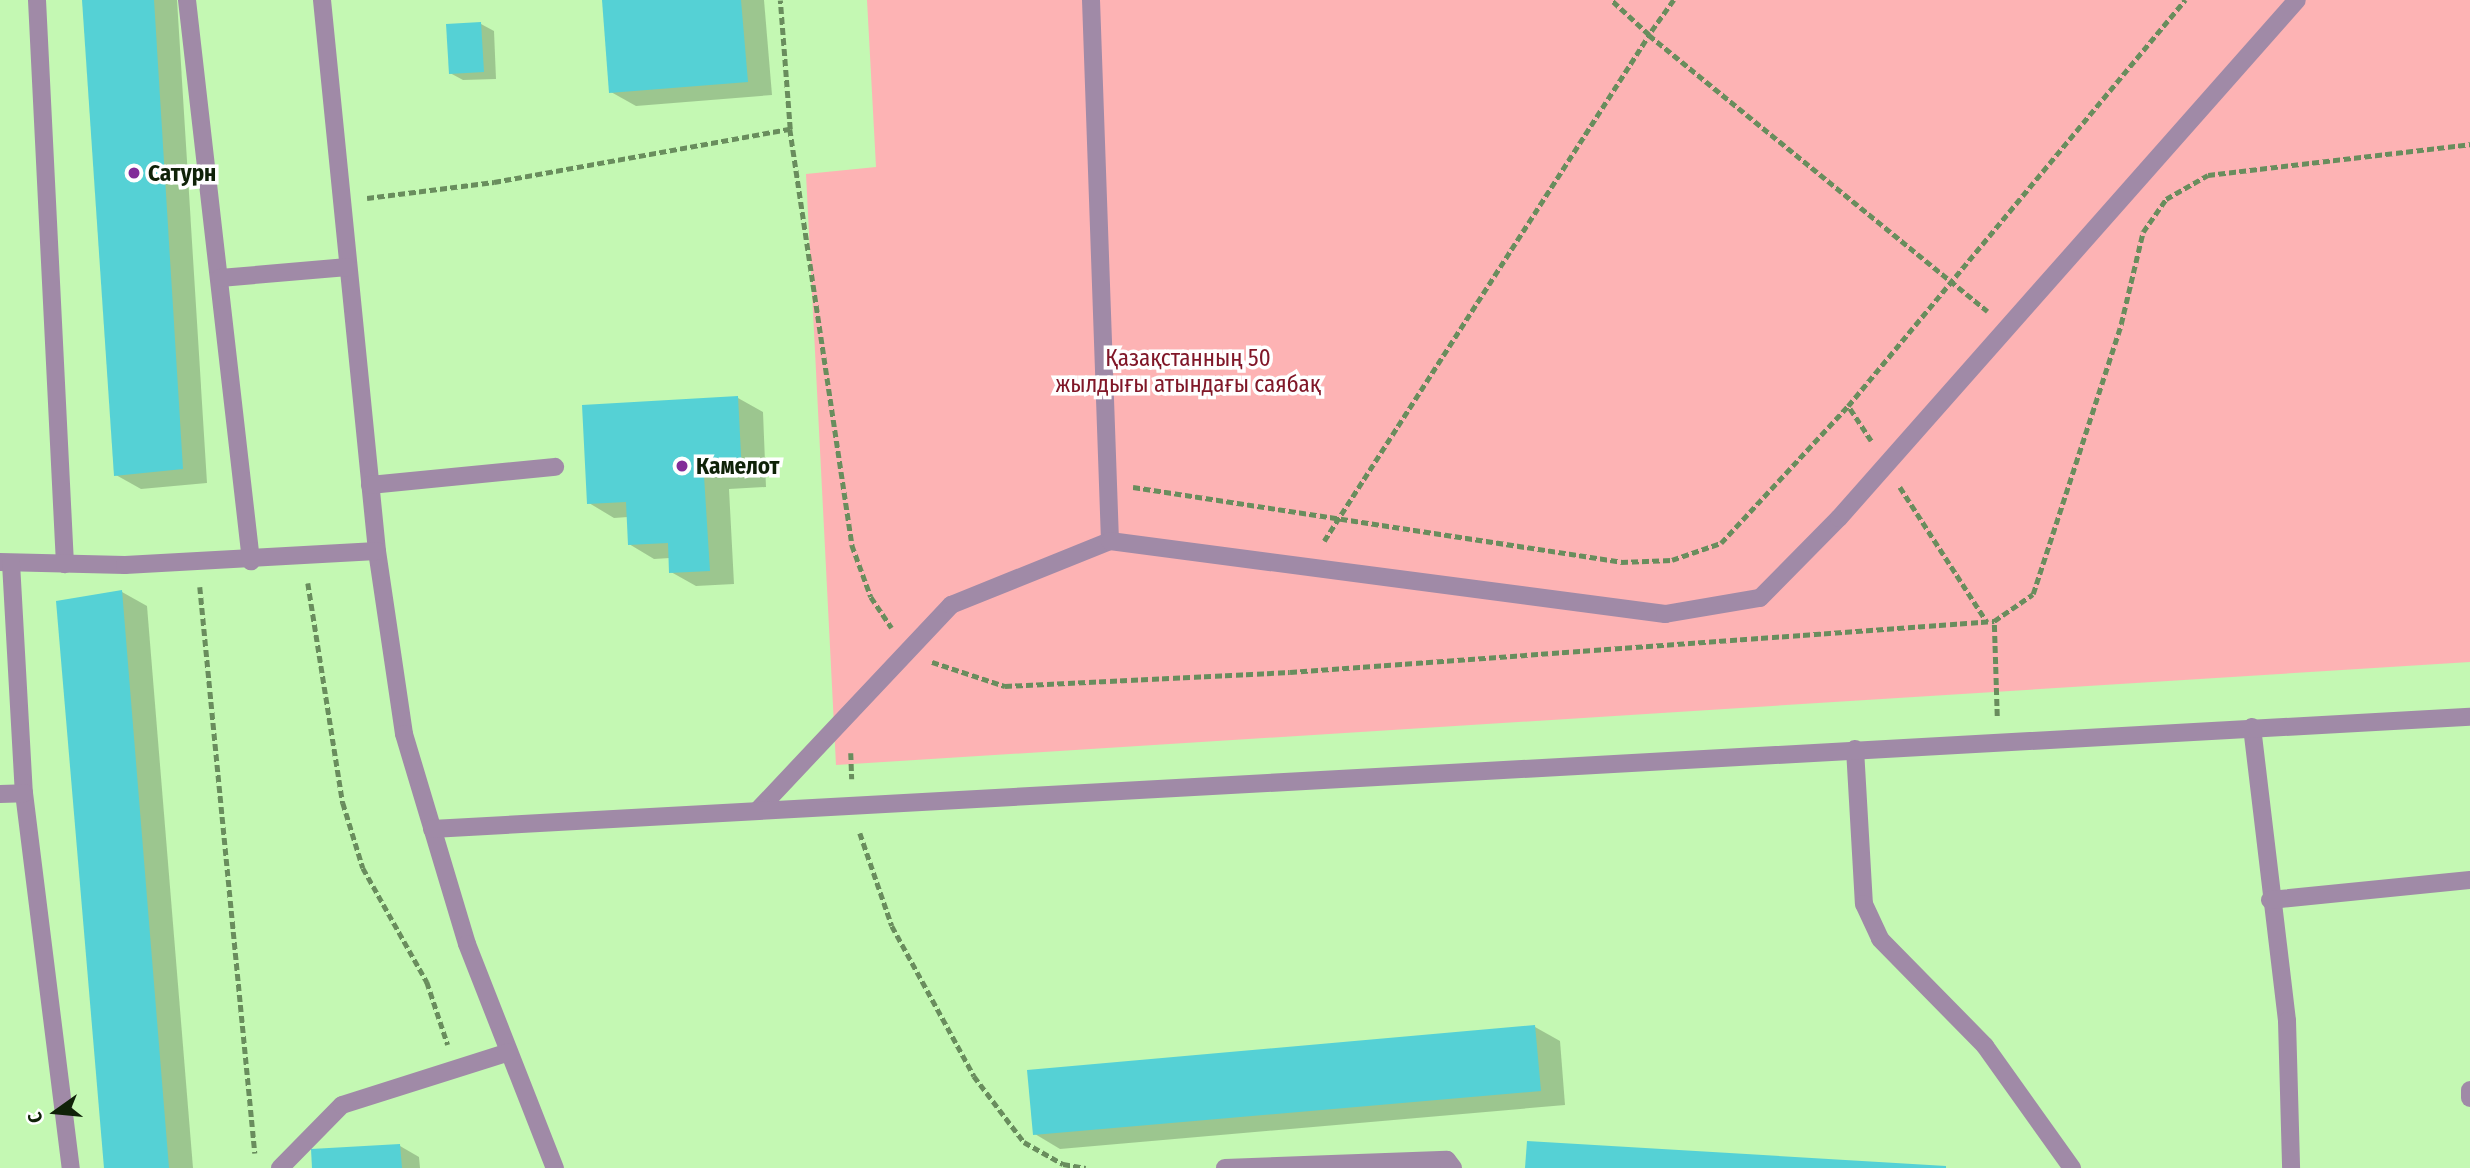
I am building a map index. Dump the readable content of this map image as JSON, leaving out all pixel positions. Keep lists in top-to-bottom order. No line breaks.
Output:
{"parks":["Қазақстанның 50 жылдығы атындағы саябақ"],"places":["Сатурн","Камелот"],"north":"left"}
